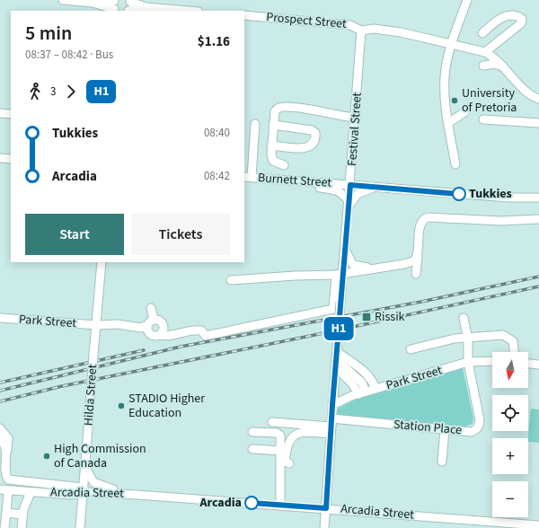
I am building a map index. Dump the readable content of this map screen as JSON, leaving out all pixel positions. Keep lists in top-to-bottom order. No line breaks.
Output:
{"streets":{"street":["Prospect Street","Festival Street","Burnett Street","Park Street","Hilda Street","Station Place","Arcadia Street"]},"crossings":[["Prospect Street","Festival Street"],["Festival Street","Burnett Street"],["Festival Street","Park Street"],["Festival Street","Station Place"],["Festival Street","Arcadia Street"],["Park Street","Hilda Street"],["Park Street","Station Place"],["Hilda Street","Arcadia Street"]],"places":{"other":["University of Pretoria","Tukkies","STADIO Higher Education","High Commission of Canada","Arcadia"],"transit":["Rissik"]},"lines":["bus line H1"],"north":"bottom","page":{"on_map":"H1","heading":["5 min","08:37 – 08:42 · Bus","$1.16"],"legs":["3","H1"],"list":[{"name":"Tukkies","value":"08:40"},{"name":"Arcadia","value":"08:42"}],"buttons":["Start","Tickets"],"map_buttons":["+","−"]}}
